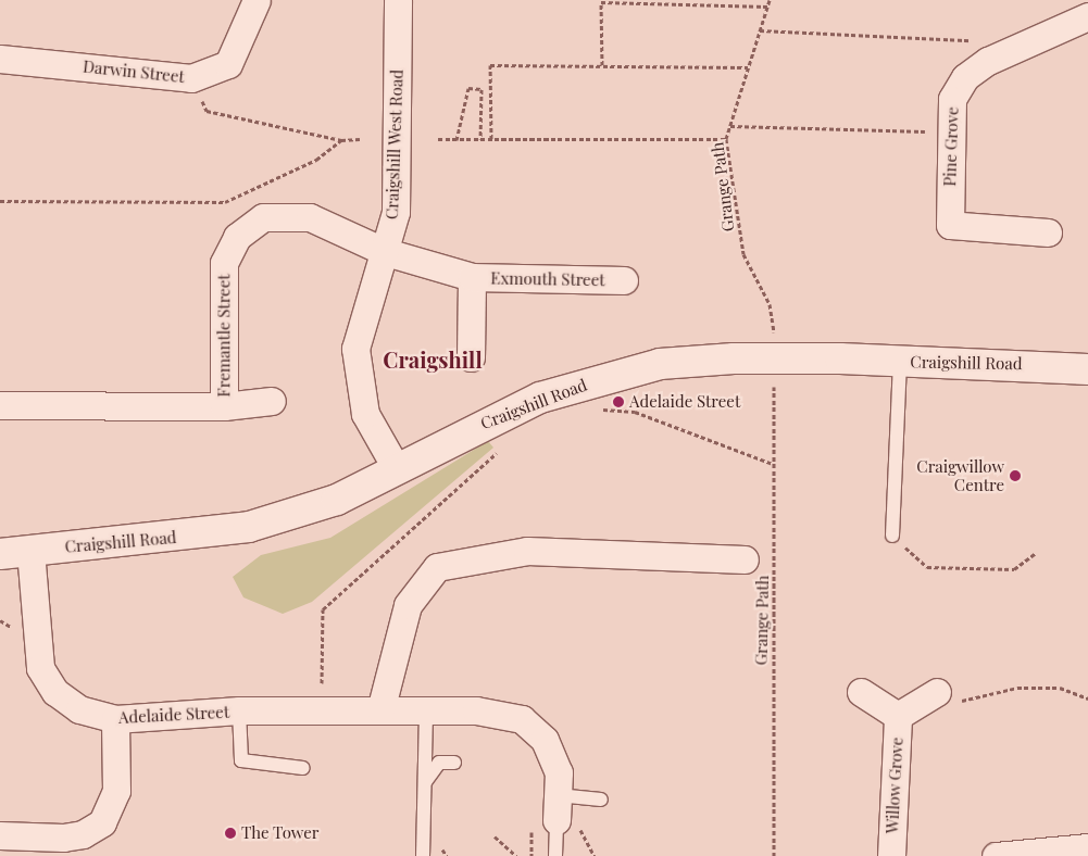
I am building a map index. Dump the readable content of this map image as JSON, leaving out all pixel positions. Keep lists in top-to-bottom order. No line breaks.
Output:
{"streets":{"street":["Darwin Street","Craigshill West Road","Pine Grove","Exmouth Street","Fremantle Street","Craigshill Road","Adelaide Street","Willow Grove"],"path":["Grange Path"]},"crossings":[["Craigshill West Road","Exmouth Street"],["Craigshill West Road","Fremantle Street"],["Craigshill West Road","Craigshill Road"],["Exmouth Street","Fremantle Street"],["Craigshill Road","Adelaide Street"]],"districts":["Craigshill"],"places":["Adelaide Street","Craigwillow Centre","The Tower"]}
